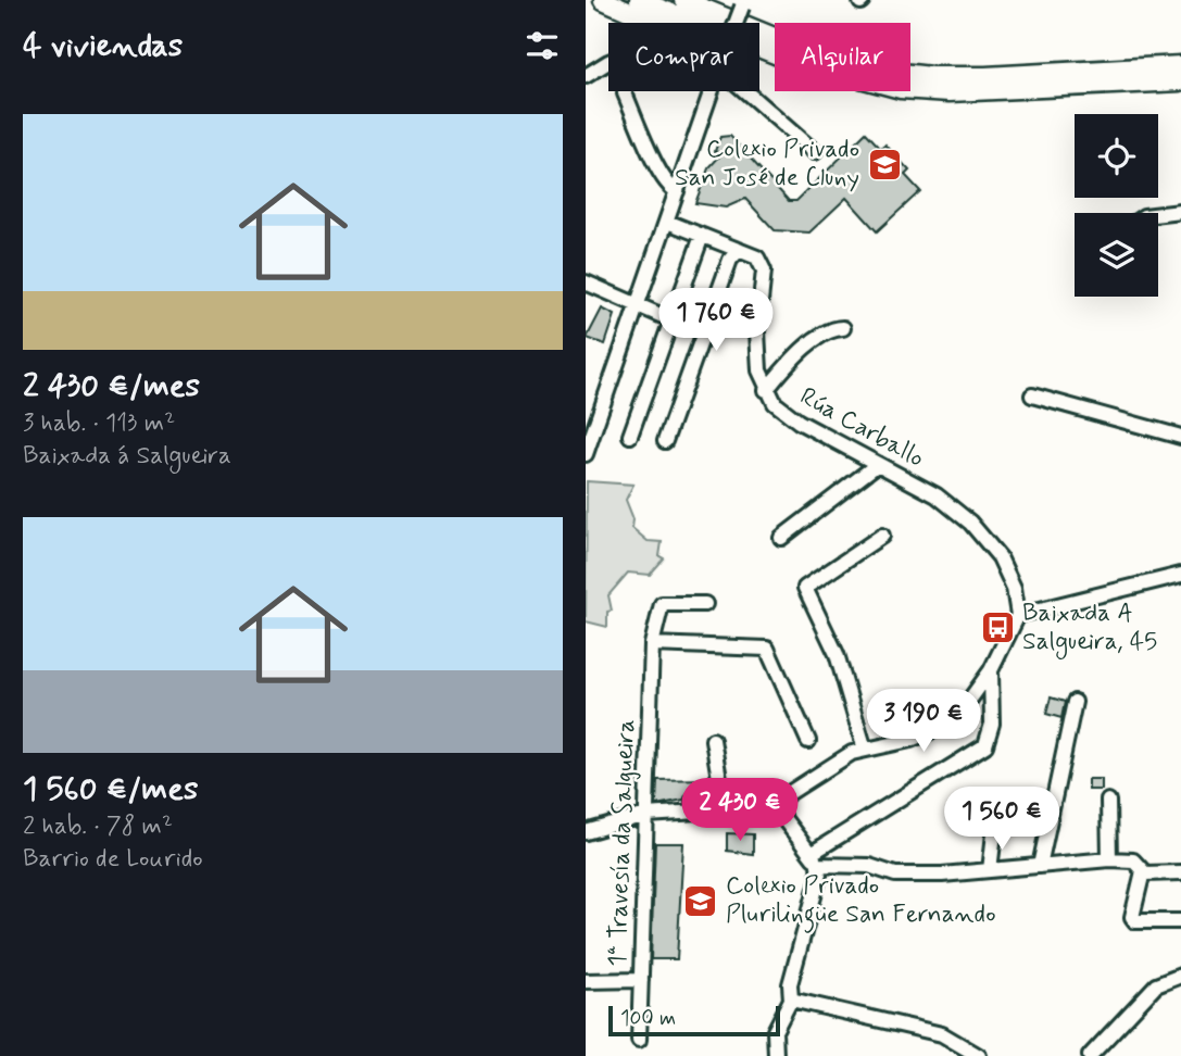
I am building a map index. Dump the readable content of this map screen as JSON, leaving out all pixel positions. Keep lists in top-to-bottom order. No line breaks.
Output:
{"streets":{"street":["Rúa Carballo","1ª Travesía da Salgueira"]},"places":{"school or university":["Colexio Privado San José de Cluny","Colexio Privado Plurilingüe San Fernando"],"bus stop":["Baixada A Salgueira, 45"]},"scale_bar":"100 m","page":{"heading":"4 viviendas","chip":["Comprar","Alquilar"],"list":[{"name":"2 430 €/mes","note":"3 hab. · 113 m² · Baixada á Salgueira"},{"name":"1 560 €/mes","note":"2 hab. · 78 m² · Barrio de Lourido"}],"price":["1 760 €","3 190 €","2 430 €","1 560 €"],"scale":"100 m"}}
